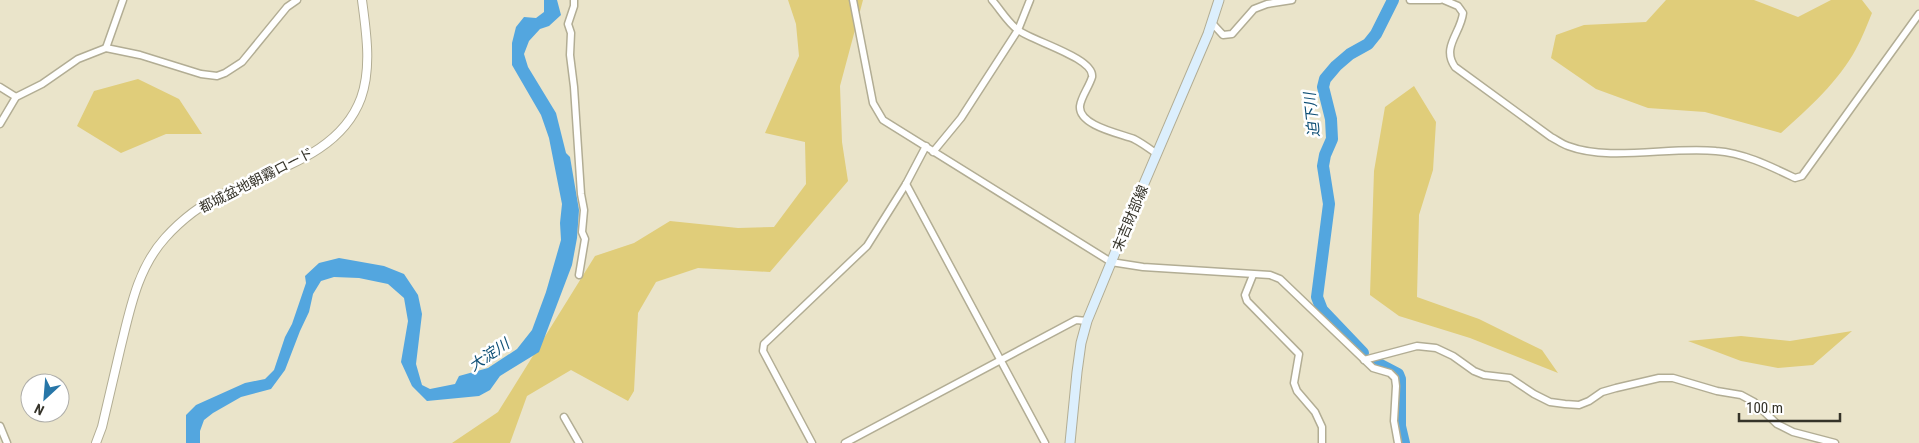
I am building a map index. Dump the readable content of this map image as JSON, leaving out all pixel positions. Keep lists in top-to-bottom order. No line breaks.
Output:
{"streets":{"main road":["末吉財部線"],"street":["都城盆地朝霧ロード"]},"water":["迫下川","大淀川"],"scale_bar":"100 m","north":"bottom left"}
